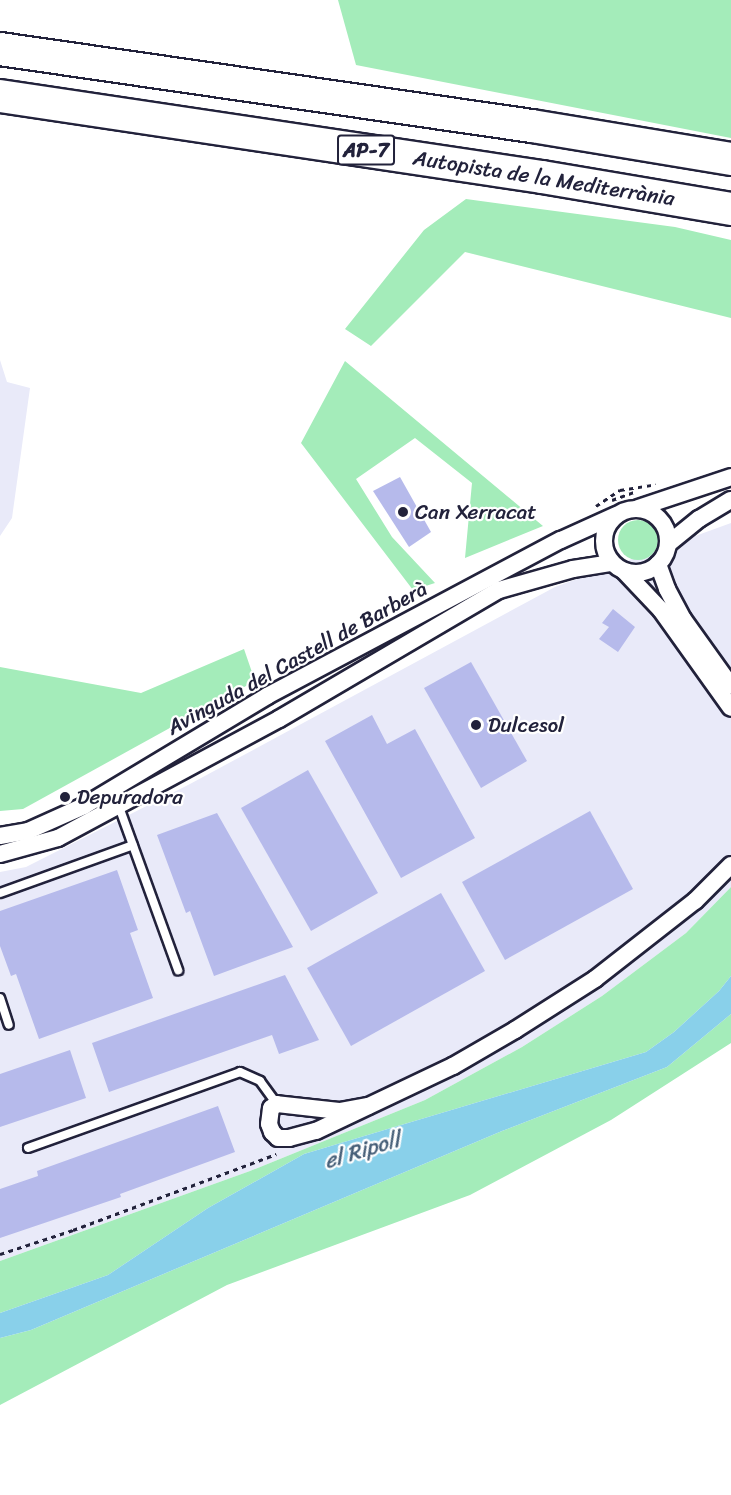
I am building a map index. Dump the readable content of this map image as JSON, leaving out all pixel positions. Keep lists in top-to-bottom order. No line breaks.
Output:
{"streets":{"highway":["AP-7","Autopista de la Mediterrània"],"street":["Avinguda del Castell de Barberà"]},"water":["el Ripoll"],"places":["Can Xerracat","Dulcesol","Depuradora"]}
